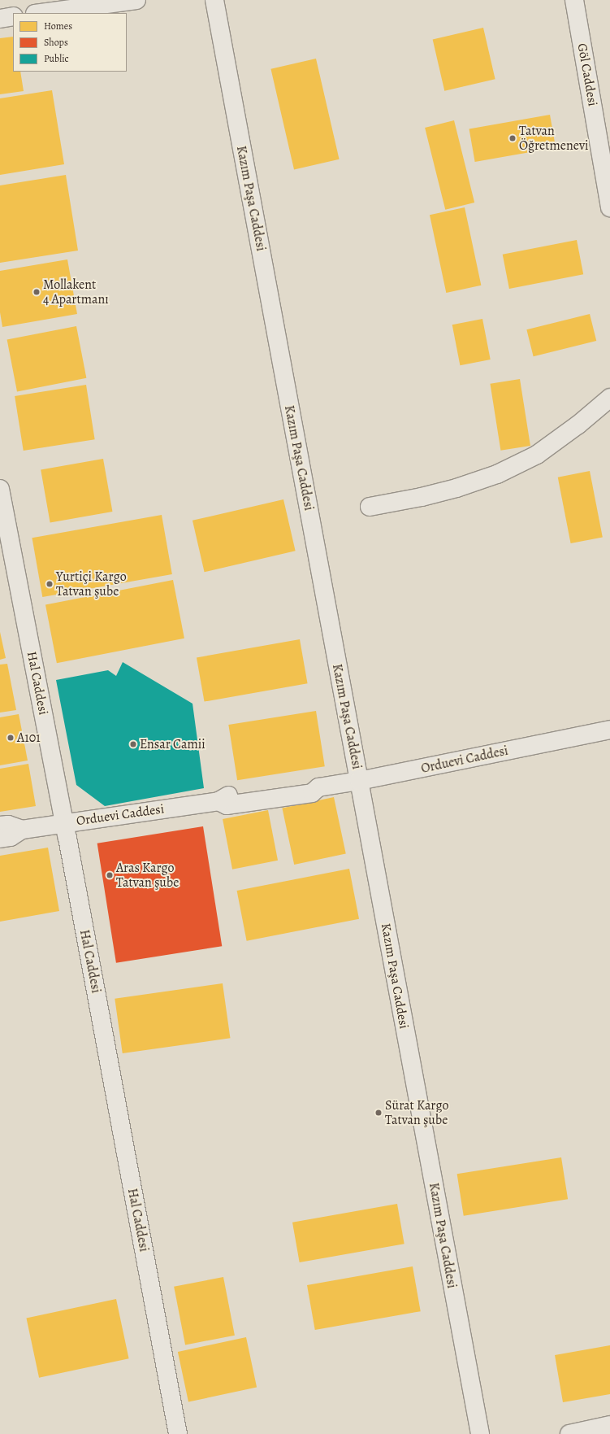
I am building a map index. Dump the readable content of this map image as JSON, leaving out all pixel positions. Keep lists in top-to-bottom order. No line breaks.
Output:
{"streets":{"street":["Göl Caddesi","Kazım Paşa Caddesi","Hal Caddesi","Orduevi Caddesi"]},"crossings":[["Kazım Paşa Caddesi","Orduevi Caddesi"],["Hal Caddesi","Orduevi Caddesi"]],"places":["Tatvan Öğretmenevi","Mollakent 4 Apartmanı","Yurtiçi Kargo Tatvan şube","A101","Ensar Camii","Aras Kargo Tatvan şube","Sürat Kargo Tatvan şube"],"legend":["Homes","Shops","Public"]}
